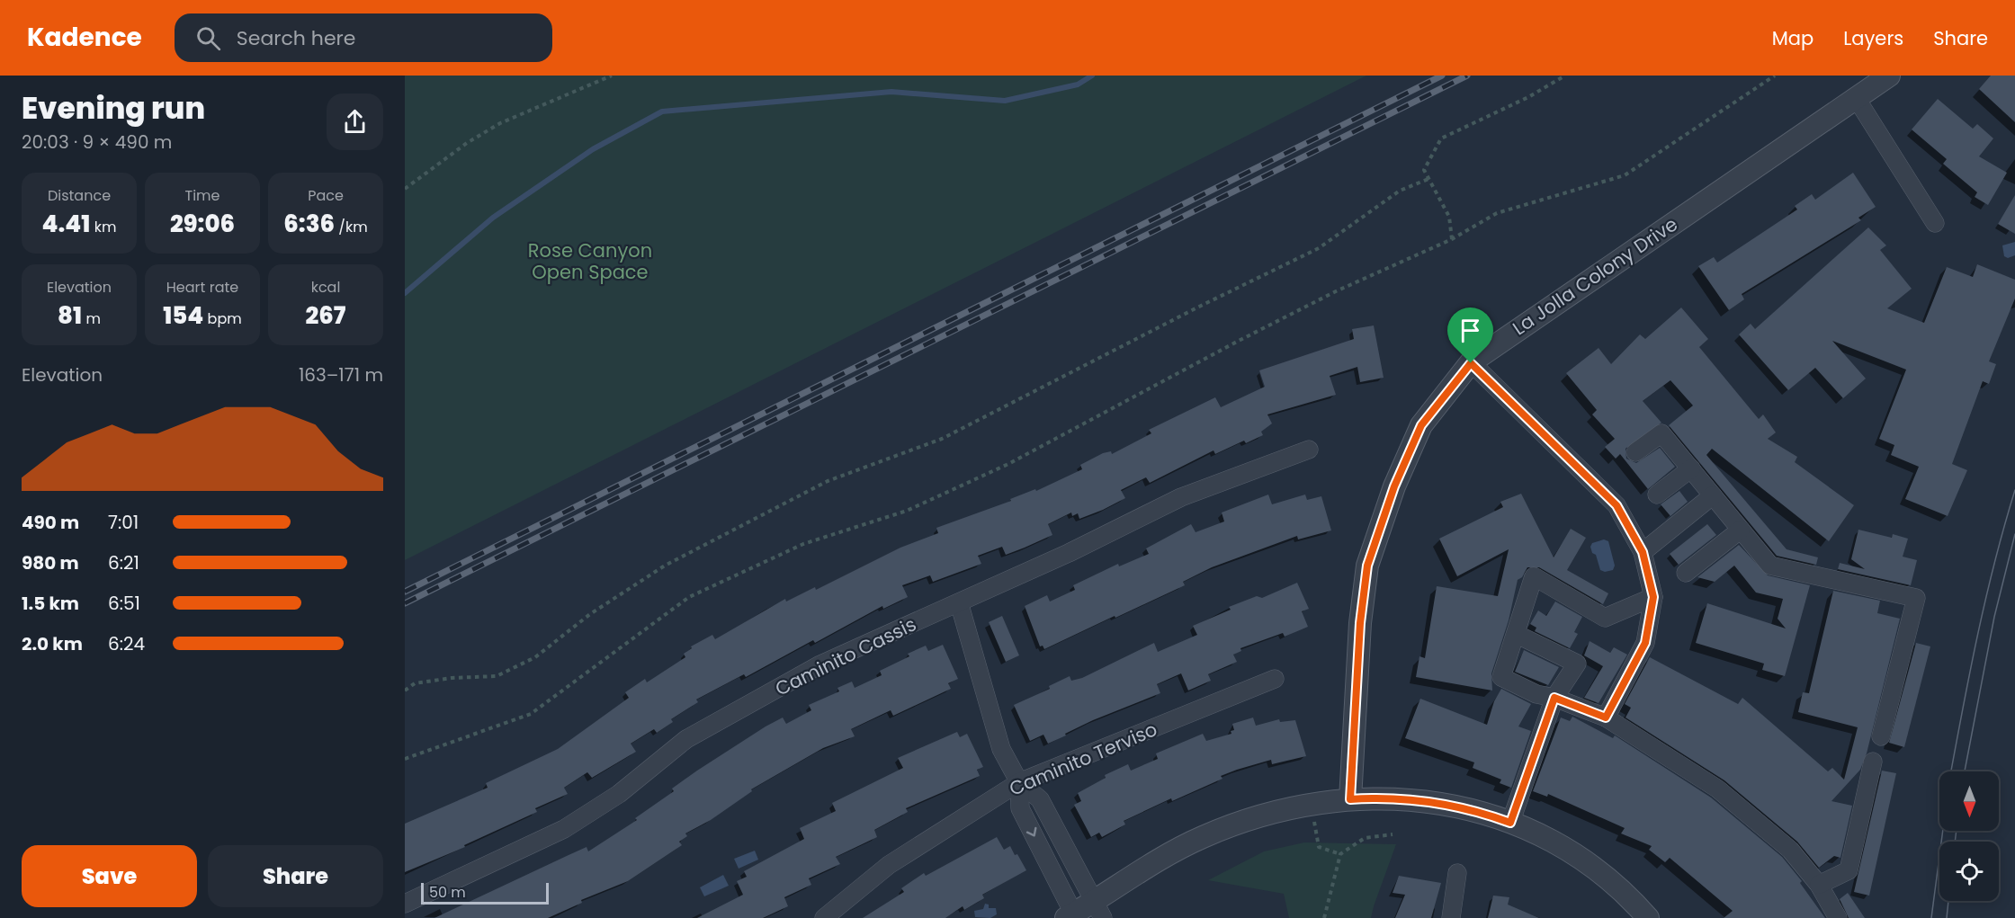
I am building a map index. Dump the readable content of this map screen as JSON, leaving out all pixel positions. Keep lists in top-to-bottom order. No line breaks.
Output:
{"streets":{"street":["La Jolla Colony Drive","Caminito Cassis","Caminito Terviso"]},"parks":["Rose Canyon Open Space"],"scale_bar":"50 m","north":"bottom","page":{"header":"Kadence","search":"Search here","nav":["Map","Layers","Share"],"heading":["Evening run","20:03 · 9 × 490 m"],"stats":[["Distance","4.41 km"],["Time","29:06"],["Pace","6:36 /km"],["Elevation","81 m"],["Heart rate","154 bpm"],["kcal","267"]],"chart":["Elevation","163–171 m"],"list":[{"name":"490 m","note":"7:01"},{"name":"980 m","note":"6:21"},{"name":"1.5 km","note":"6:51"},{"name":"2.0 km","note":"6:24"}],"buttons":["Save","Share"],"scale":"50 m"}}
